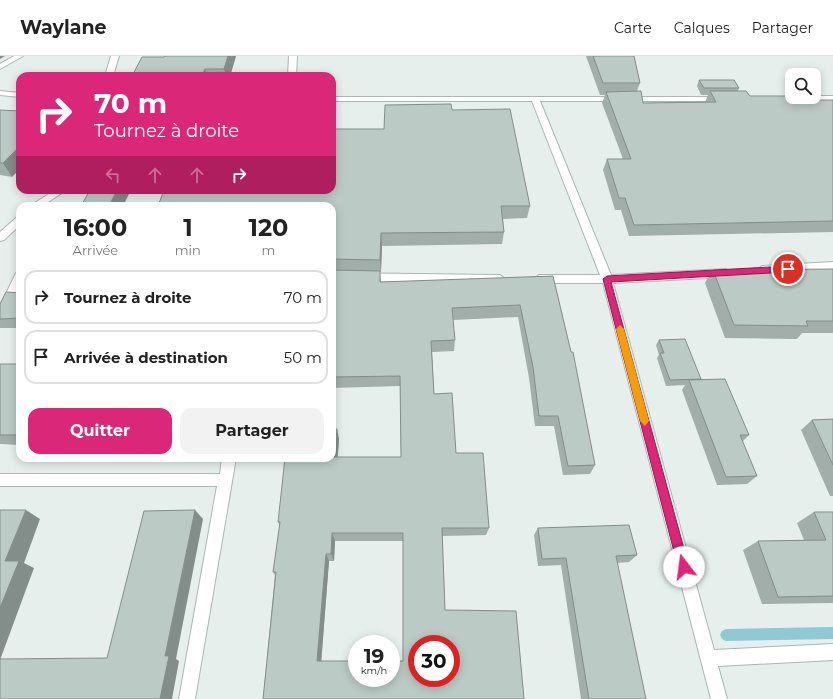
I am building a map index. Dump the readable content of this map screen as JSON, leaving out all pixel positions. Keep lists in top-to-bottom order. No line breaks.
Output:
{"page":{"header":"Waylane","nav":["Carte","Calques","Partager"],"turn":["70 m","Tournez à droite"],"eta":["16:00","Arrivée","1","min","120","m"],"list":[{"name":"Tournez à droite","value":"70 m"},{"name":"Arrivée à destination","value":"50 m"}],"buttons":["Quitter","Partager"],"speed":"19 km/h","limit":"30"}}
